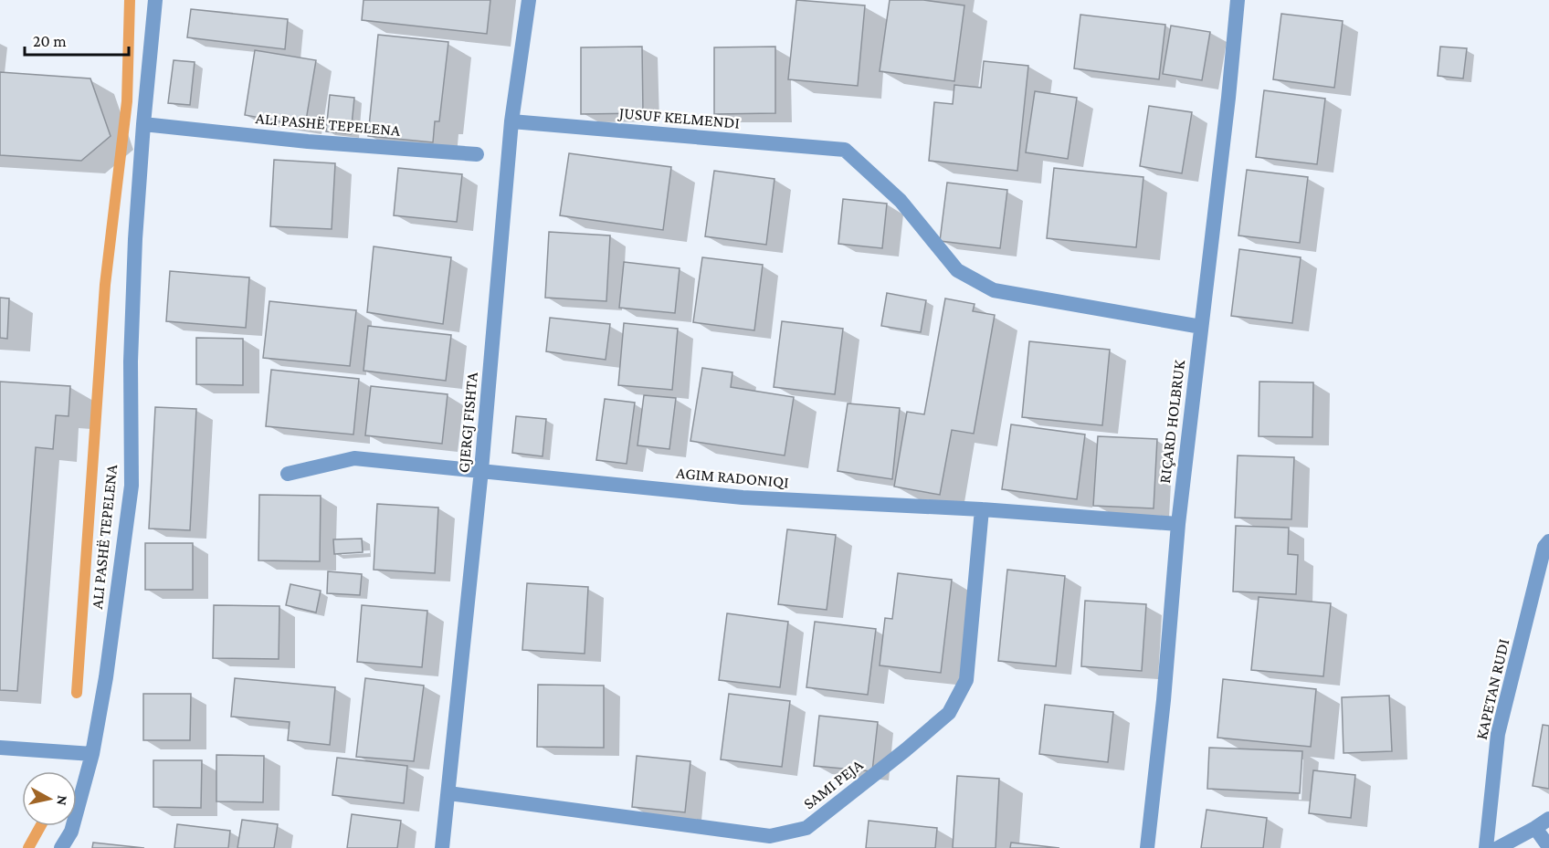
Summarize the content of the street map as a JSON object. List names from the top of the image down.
{
  "streets": {
    "street": [
      "JUSUF KELMENDI",
      "ALI PASHË TEPELENA",
      "RIÇARD HOLBRUK",
      "GJERGJ FISHTA",
      "AGIM RADONIQI",
      "KAPETAN RUDI",
      "SAMI PEJA"
    ]
  },
  "crossings": [
    ["JUSUF KELMENDI", "RIÇARD HOLBRUK"],
    ["JUSUF KELMENDI", "GJERGJ FISHTA"],
    ["RIÇARD HOLBRUK", "AGIM RADONIQI"],
    ["GJERGJ FISHTA", "AGIM RADONIQI"],
    ["GJERGJ FISHTA", "SAMI PEJA"],
    ["AGIM RADONIQI", "SAMI PEJA"]
  ],
  "scale_bar": "20 m",
  "north": "right"
}
